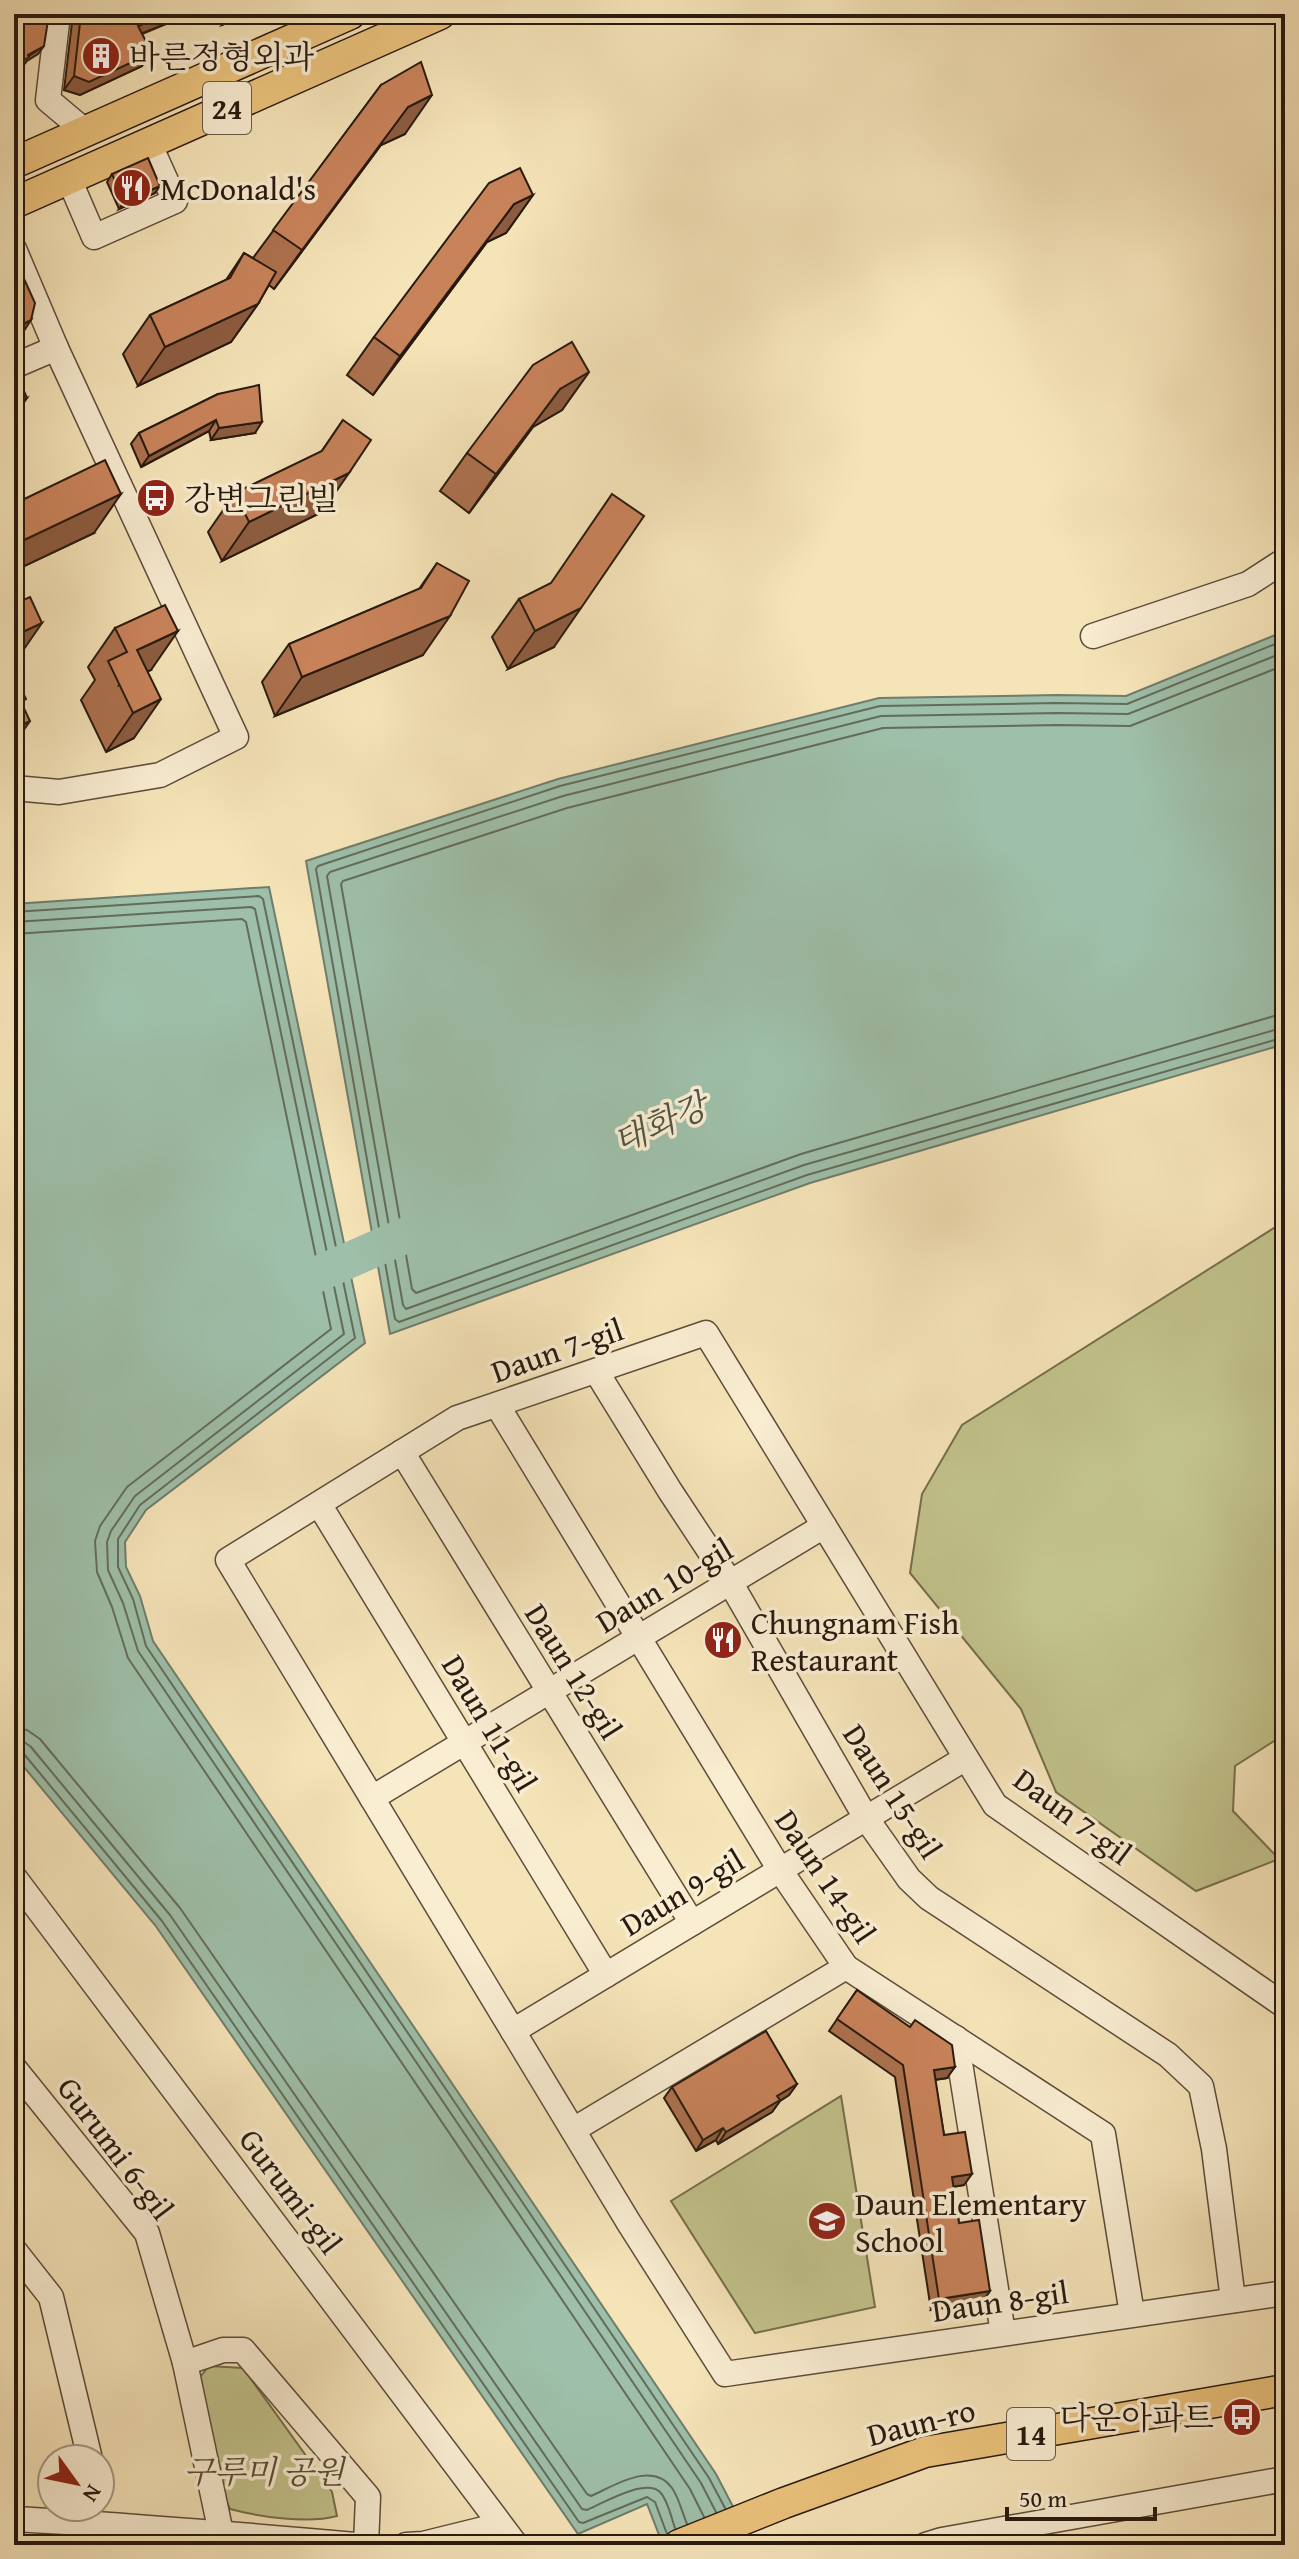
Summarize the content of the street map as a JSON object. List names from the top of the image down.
{
  "streets": {
    "main road": ["24", "Daun-ro", "14"],
    "street": [
      "Daun 7-gil",
      "Daun 10-gil",
      "Daun 12-gil",
      "Daun 11-gil",
      "Daun 15-gil",
      "Daun 14-gil",
      "Daun 9-gil",
      "Gurumi 6-gil",
      "Gurumi-gil",
      "Daun 8-gil"
    ]
  },
  "crossings": [
    ["Daun 7-gil", "Daun 10-gil"],
    ["Daun 7-gil", "Daun 12-gil"],
    ["Daun 7-gil", "Daun 11-gil"],
    ["Daun 7-gil", "Daun 15-gil"],
    ["Daun 7-gil", "Daun 14-gil"],
    ["Daun 7-gil", "Daun 9-gil"],
    ["Daun 7-gil", "Daun 8-gil"],
    ["Daun 10-gil", "Daun 12-gil"],
    ["Daun 10-gil", "Daun 11-gil"],
    ["Daun 10-gil", "Daun 15-gil"],
    ["Daun 10-gil", "Daun 14-gil"],
    ["Daun 12-gil", "Daun 9-gil"],
    ["Daun 11-gil", "Daun 9-gil"],
    ["Daun 15-gil", "Daun 9-gil"],
    ["Daun 15-gil", "Daun 8-gil"],
    ["Daun 14-gil", "Daun 9-gil"],
    ["Daun 14-gil", "Daun 8-gil"]
  ],
  "water": ["태화강"],
  "parks": ["구루미 공원"],
  "places": {
    "building": ["바른정형외과"],
    "restaurant": ["McDonald's", "Chungnam Fish Restaurant"],
    "bus stop": ["강변그린빌", "다운아파트"],
    "school or university": ["Daun Elementary School"]
  },
  "scale_bar": "50 m",
  "north": "bottom right"
}
